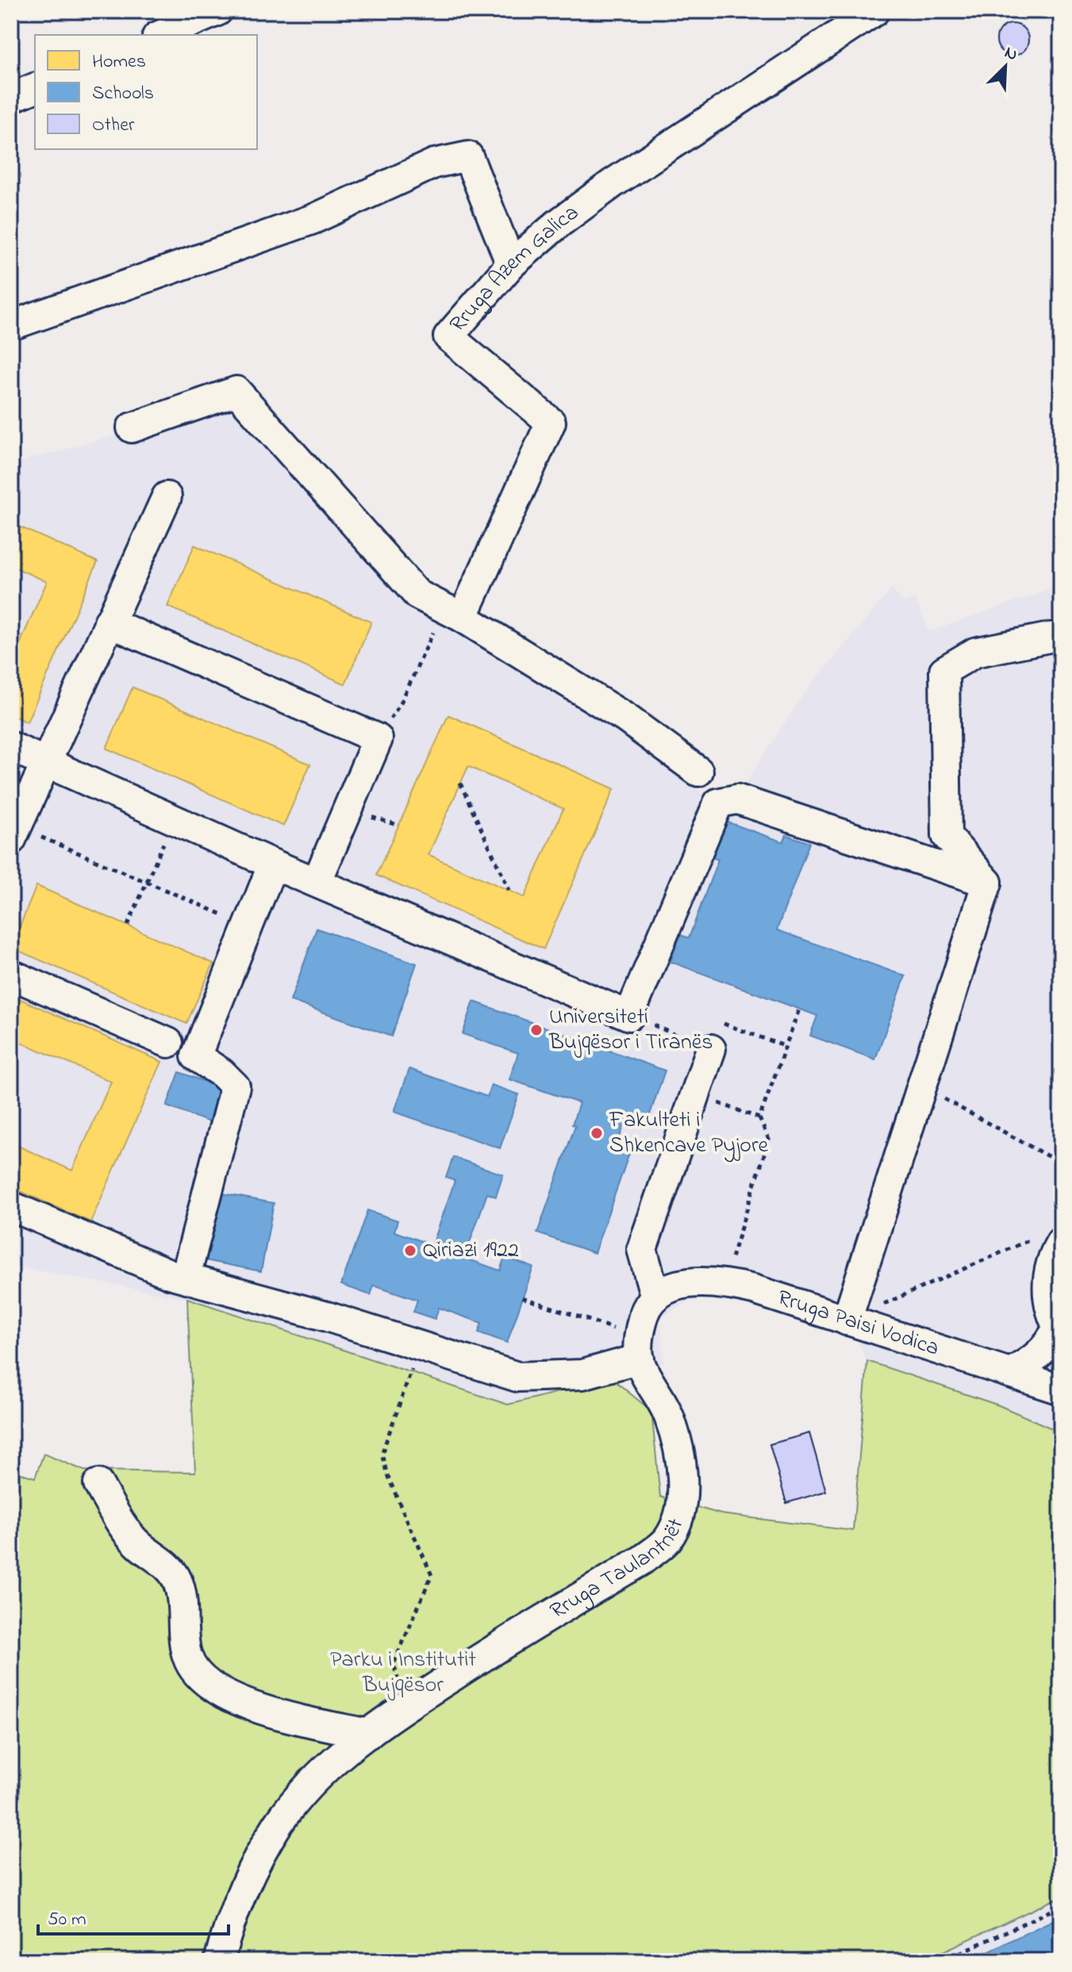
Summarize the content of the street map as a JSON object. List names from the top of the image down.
{
  "streets": {
    "street": ["Rruga Azem Galica", "Rruga Paisi Vodica", "Rruga Taulantnët"]
  },
  "parks": ["Parku i Institutit Bujqësor"],
  "places": ["Universiteti Bujqësor i Tiranës", "Fakulteti i Shkencave Pyjore", "Qiriazi 1922"],
  "legend": ["Homes", "Schools", "Other"],
  "scale_bar": "50 m",
  "north": "top right"
}
